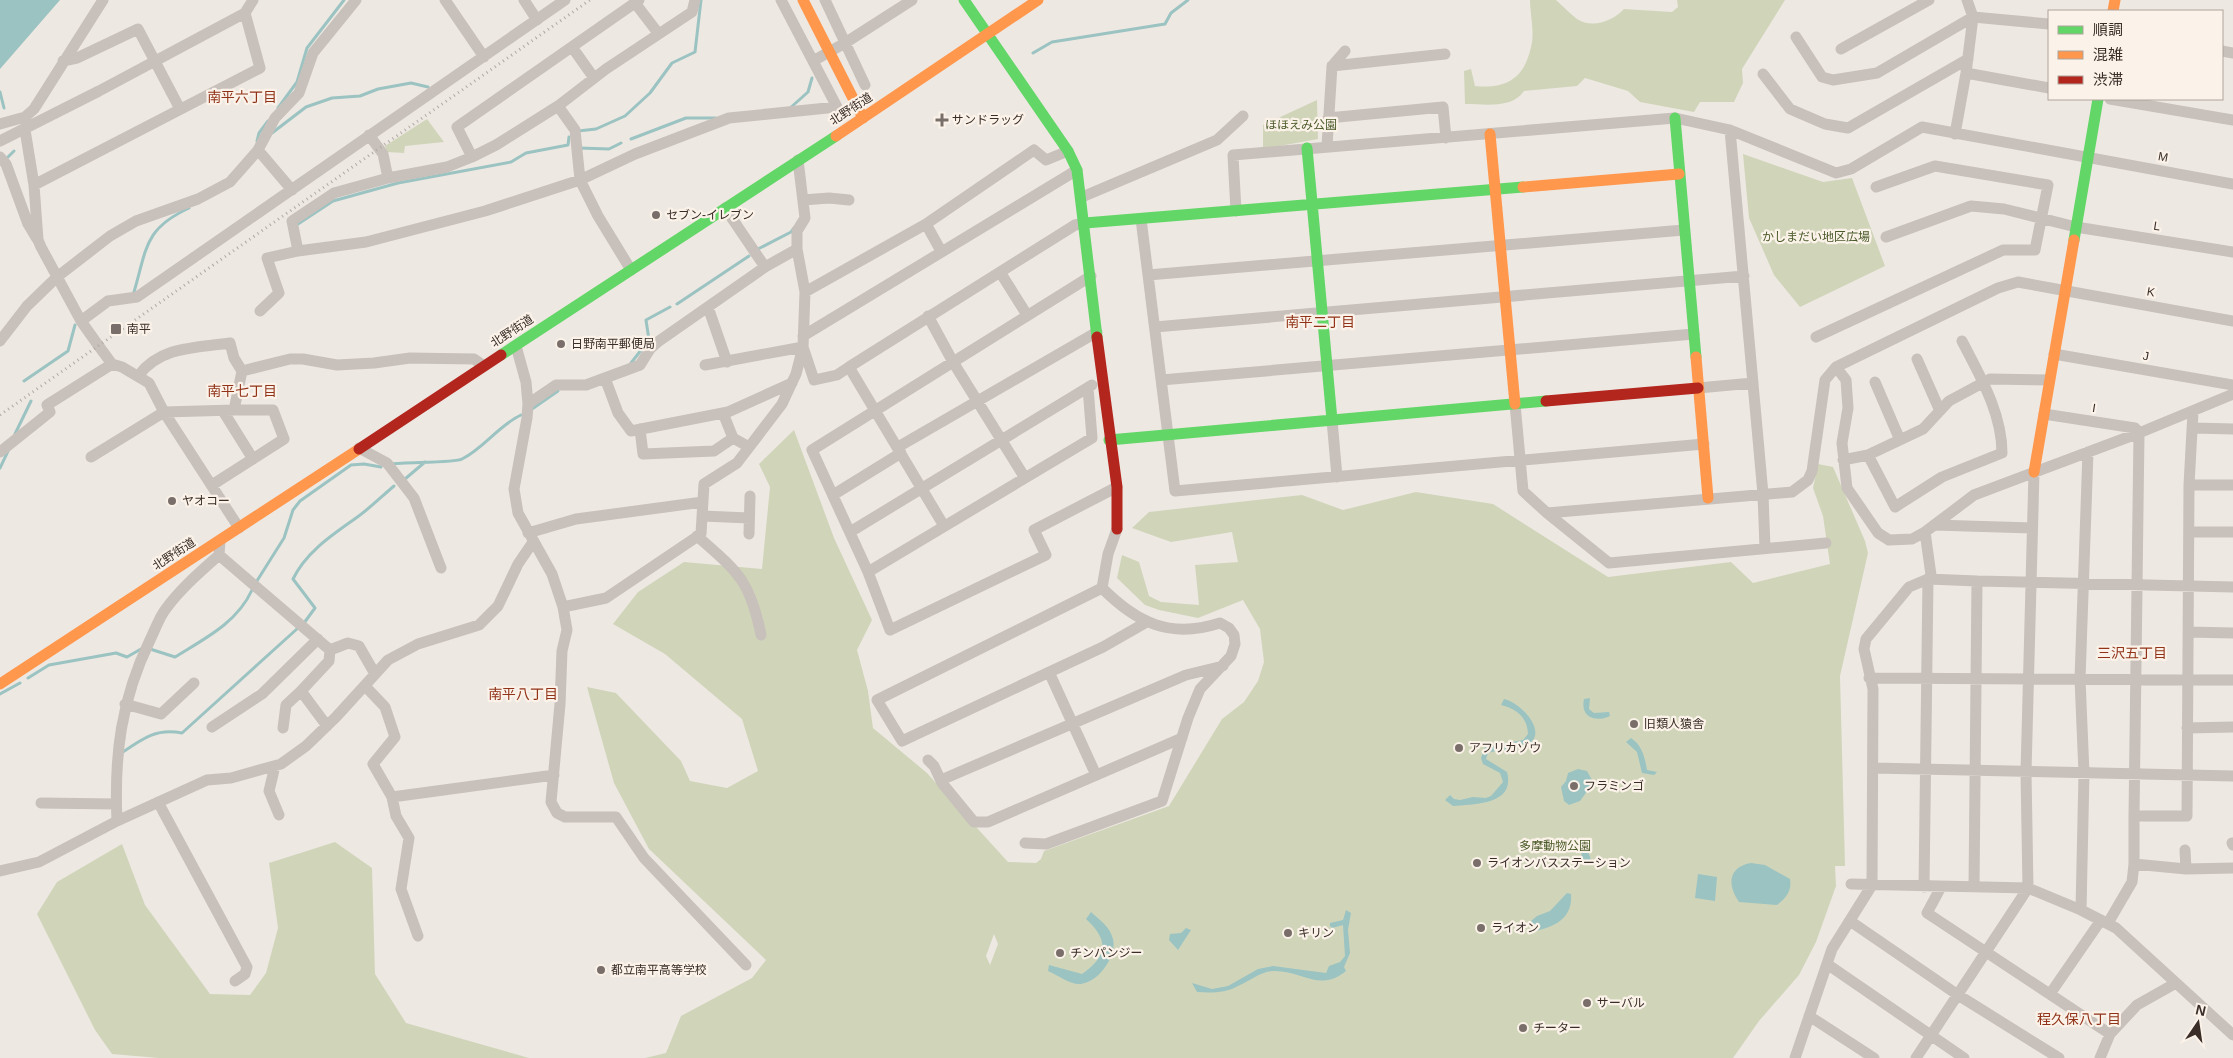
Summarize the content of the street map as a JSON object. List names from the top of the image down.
{
  "streets": {
    "street": [
      "北野街道",
      "M",
      "L",
      "K",
      "J",
      "I"
    ]
  },
  "districts": [
    "南平六丁目",
    "南平二丁目",
    "南平七丁目",
    "三沢五丁目",
    "南平八丁目",
    "程久保八丁目"
  ],
  "parks": ["ほほえみ公園", "かしまだい地区広場", "多摩動物公園"],
  "places": {
    "health": ["サンドラッグ"],
    "other": [
      "セブン-イレブン",
      "日野南平郵便局",
      "ヤオコー",
      "旧類人猿舎",
      "アフリカゾウ",
      "フラミンゴ",
      "ライオンバスステーション",
      "ライオン",
      "キリン",
      "チンパンジー",
      "都立南平高等学校",
      "サーバル",
      "チーター"
    ],
    "transit": ["南平"]
  },
  "legend": ["順調", "混雑", "渋滞"],
  "north": "top"
}
